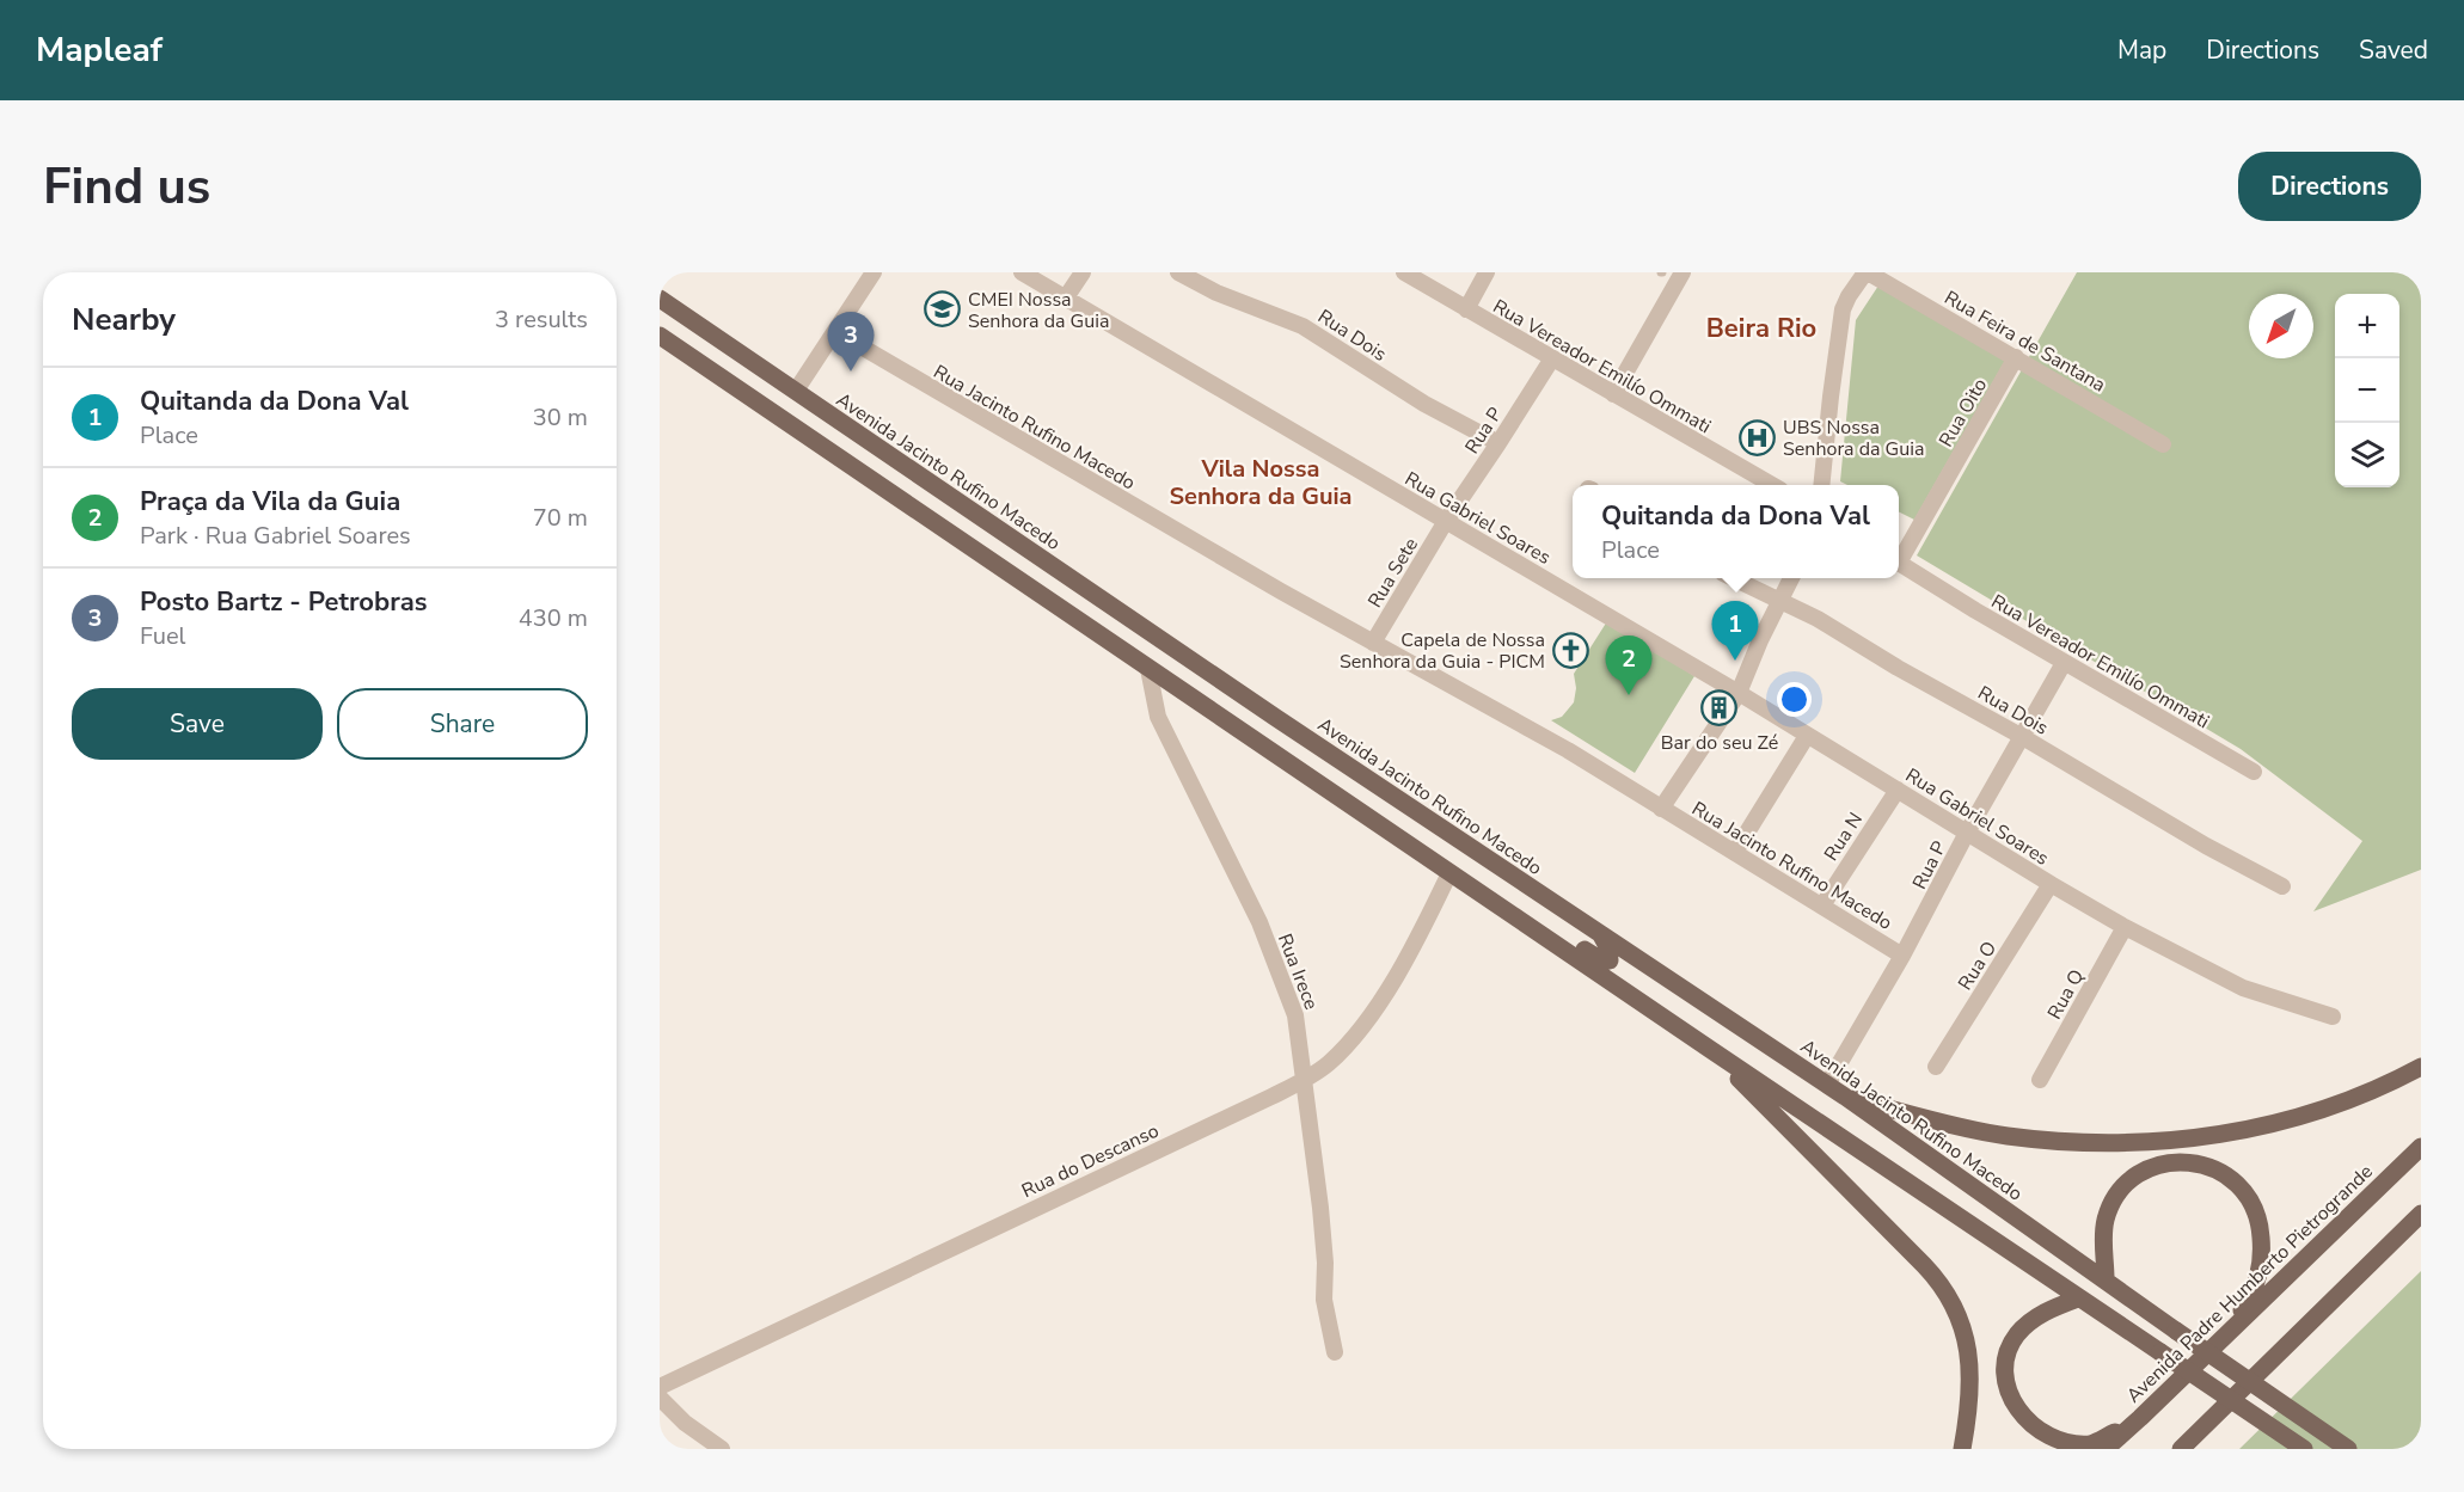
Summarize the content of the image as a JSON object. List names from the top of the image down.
{
  "streets": {
    "main road": ["Avenida Jacinto Rufino Macedo", "Avenida Padre Humberto Pietrogrande"],
    "street": [
      "Rua Dois",
      "Rua Feira de Santana",
      "Rua Vereador Emilío Ommati",
      "Rua Oito",
      "Rua Jacinto Rufino Macedo",
      "Rua P",
      "Rua Gabriel Soares",
      "Rua Sete",
      "Rua N",
      "Rua O",
      "Rua Irece",
      "Rua Q",
      "Rua do Descanso"
    ]
  },
  "crossings": [
    ["Rua Dois", "Rua Jacinto Rufino Macedo"],
    ["Rua Dois", "Rua P"],
    ["Rua Feira de Santana", "Rua Oito"],
    ["Rua Vereador Emilío Ommati", "Rua P"],
    ["Rua Jacinto Rufino Macedo", "Rua P"],
    ["Rua Jacinto Rufino Macedo", "Rua Gabriel Soares"],
    ["Rua Jacinto Rufino Macedo", "Rua Sete"],
    ["Rua Jacinto Rufino Macedo", "Rua N"],
    ["Rua P", "Avenida Jacinto Rufino Macedo"],
    ["Rua P", "Rua Gabriel Soares"],
    ["Rua P", "Rua Sete"],
    ["Rua Gabriel Soares", "Rua Sete"],
    ["Rua Gabriel Soares", "Rua N"],
    ["Rua Gabriel Soares", "Rua O"],
    ["Rua Gabriel Soares", "Rua Q"],
    ["Rua Irece", "Rua do Descanso"]
  ],
  "districts": ["Beira Rio", "Vila Nossa Senhora da Guia"],
  "places": {
    "school or university": ["CMEI Nossa Senhora da Guia"],
    "hospital": ["UBS Nossa Senhora da Guia"],
    "church": ["Capela de Nossa Senhora da Guia - PICM"],
    "building": ["Bar do seu Zé"]
  },
  "north": "bottom left",
  "page": {
    "header": "Mapleaf",
    "nav": ["Map", "Directions", "Saved"],
    "buttons": [
      "Directions",
      ["Save", "Share"]
    ],
    "title": "Find us",
    "heading": ["Nearby", "3 results"],
    "map_buttons": ["+", "−"],
    "pins": ["3", "1", "2"],
    "list": [
      {
        "mark": "1",
        "name": "Quitanda da Dona Val",
        "note": "Place",
        "value": "30 m"
      },
      {
        "mark": "2",
        "name": "Praça da Vila da Guia",
        "note": "Park · Rua Gabriel Soares",
        "value": "70 m"
      },
      {
        "mark": "3",
        "name": "Posto Bartz - Petrobras",
        "note": "Fuel",
        "value": "430 m"
      }
    ],
    "popup": ["Quitanda da Dona Val", "Place"]
  }
}
